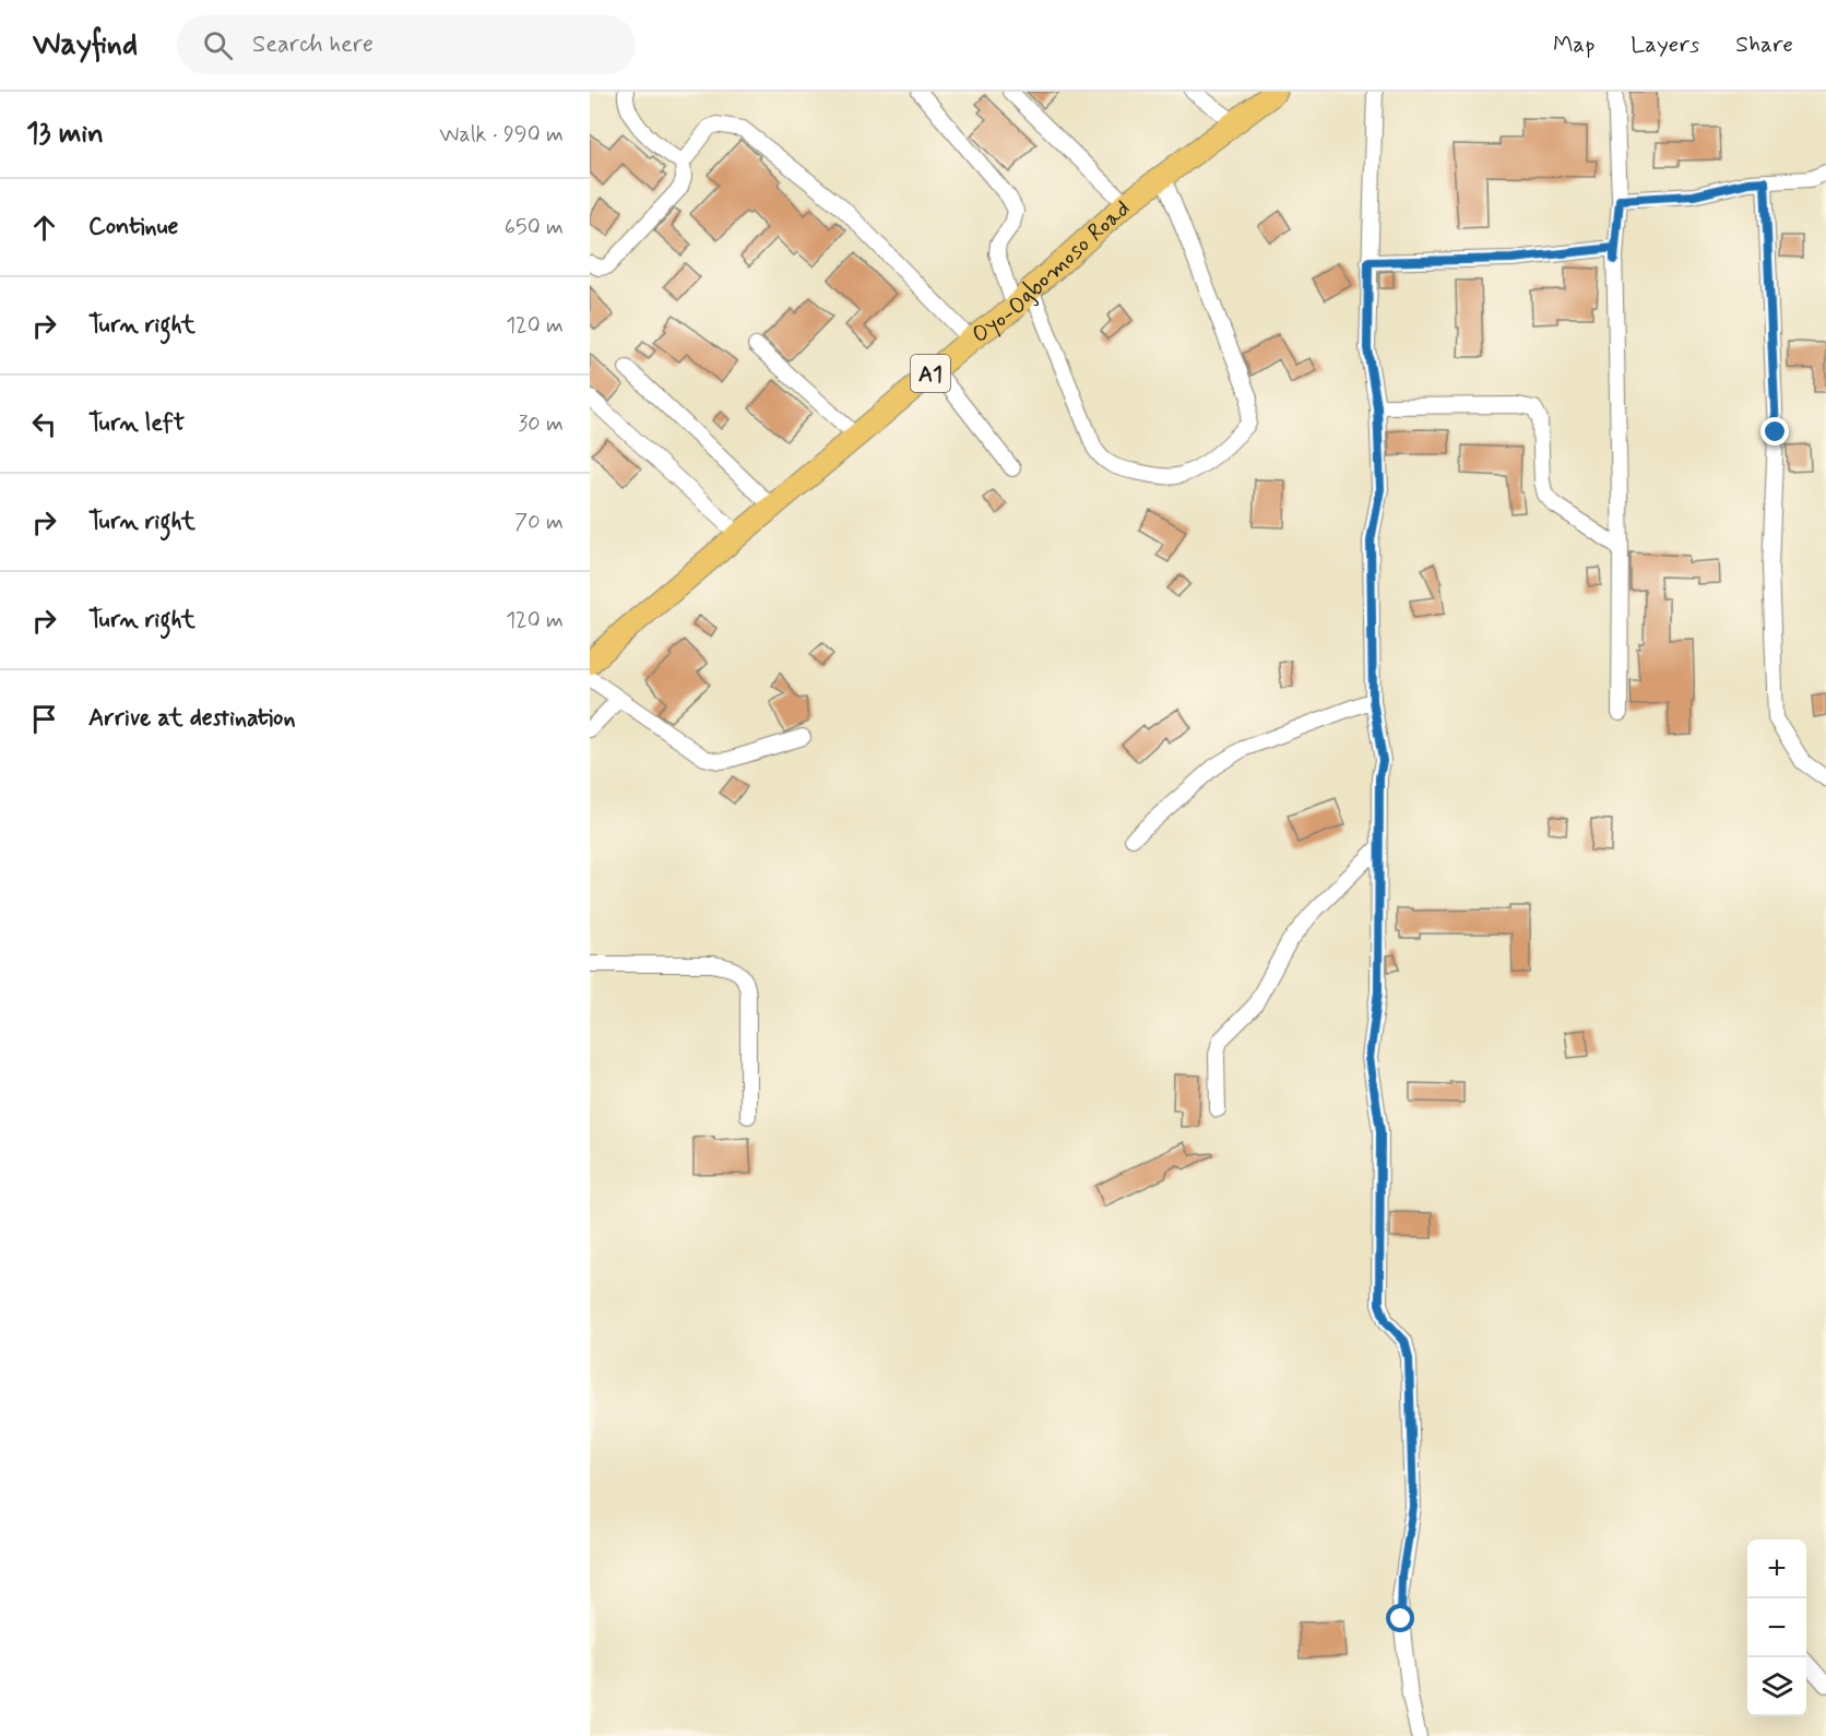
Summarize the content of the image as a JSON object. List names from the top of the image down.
{
  "streets": {
    "highway": ["Oyo-Ogbomoso Road", "A1"]
  },
  "page": {
    "header": "Wayfind",
    "search": "Search here",
    "nav": ["Map", "Layers", "Share"],
    "heading": ["13 min", "Walk · 990 m"],
    "list": [
      ["Continue", "650 m"],
      ["Turn right", "120 m"],
      ["Turn left", "30 m"],
      ["Turn right", "70 m"],
      ["Turn right", "120 m"],
      "Arrive at destination"
    ],
    "map_buttons": ["+", "−"]
  }
}
